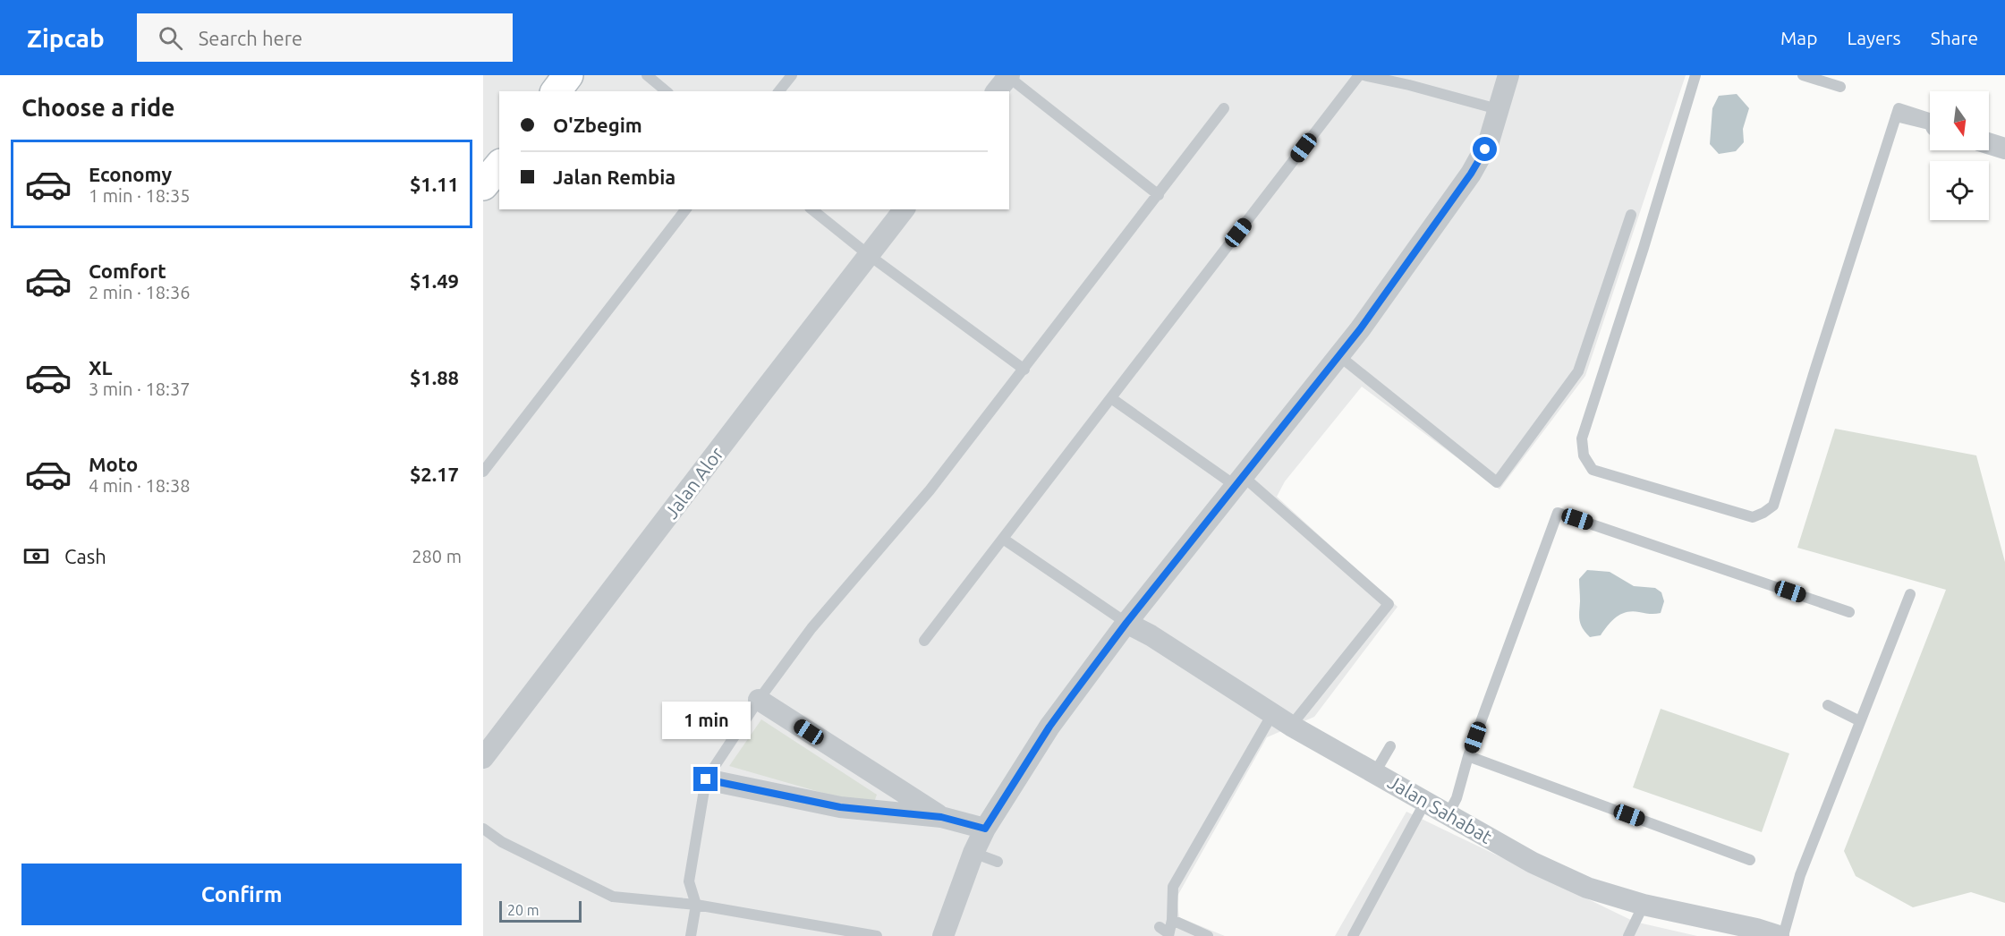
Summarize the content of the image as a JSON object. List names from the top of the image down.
{
  "streets": {
    "street": ["Jalan Alor", "Jalan Sahabat"]
  },
  "scale_bar": "20 m",
  "north": "bottom",
  "page": {
    "header": "Zipcab",
    "search": "Search here",
    "nav": ["Map", "Layers", "Share"],
    "heading": "Choose a ride",
    "banner": ["O'Zbegim", "Jalan Rembia"],
    "list": [
      {
        "name": "Economy",
        "note": "1 min · 18:35",
        "value": "$1.11"
      },
      {
        "name": "Comfort",
        "note": "2 min · 18:36",
        "value": "$1.49"
      },
      {
        "name": "XL",
        "note": "3 min · 18:37",
        "value": "$1.88"
      },
      {
        "name": "Moto",
        "note": "4 min · 18:38",
        "value": "$2.17"
      }
    ],
    "pay": ["Cash", "280 m"],
    "bubble": "1 min",
    "buttons": "Confirm",
    "scale": "20 m"
  }
}
